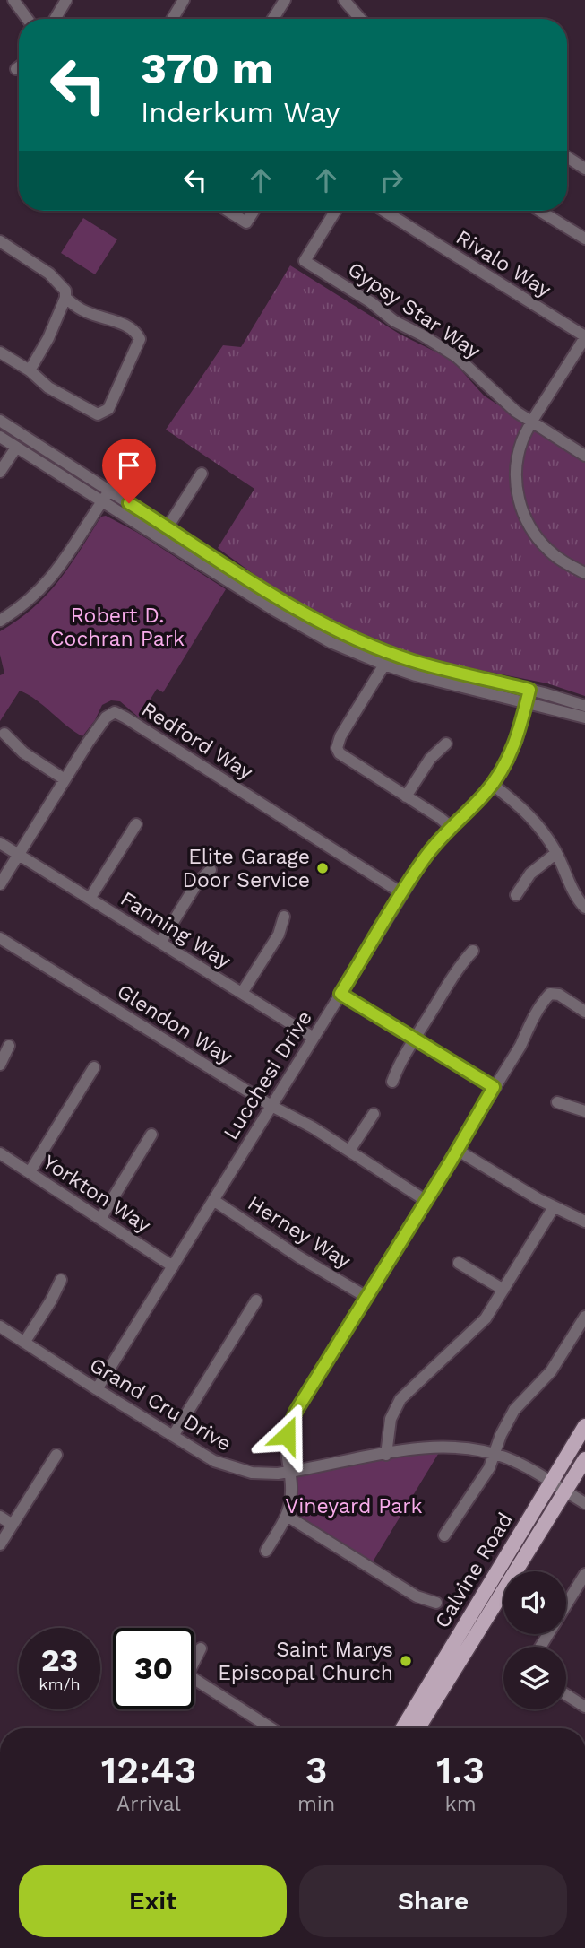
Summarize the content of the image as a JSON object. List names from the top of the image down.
{
  "streets": {
    "main road": ["Calvine Road"],
    "street": [
      "Rivalo Way",
      "Gypsy Star Way",
      "Redford Way",
      "Fanning Way",
      "Glendon Way",
      "Lucchesi Drive",
      "Yorkton Way",
      "Herney Way",
      "Grand Cru Drive"
    ]
  },
  "crossings": [
    ["Redford Way", "Fanning Way"],
    ["Redford Way", "Lucchesi Drive"],
    ["Fanning Way", "Lucchesi Drive"],
    ["Glendon Way", "Lucchesi Drive"],
    ["Lucchesi Drive", "Yorkton Way"],
    ["Lucchesi Drive", "Herney Way"],
    ["Lucchesi Drive", "Grand Cru Drive"],
    ["Grand Cru Drive", "Calvine Road"]
  ],
  "parks": ["Robert D. Cochran Park", "Vineyard Park"],
  "places": ["Elite Garage Door Service", "Saint Marys Episcopal Church"],
  "page": {
    "turn": ["370 m", "Inderkum Way"],
    "speed": "23 km/h",
    "limit": "30",
    "eta": [
      "12:43",
      "Arrival",
      "3",
      "min",
      "1.3",
      "km"
    ],
    "buttons": ["Exit", "Share"]
  }
}
